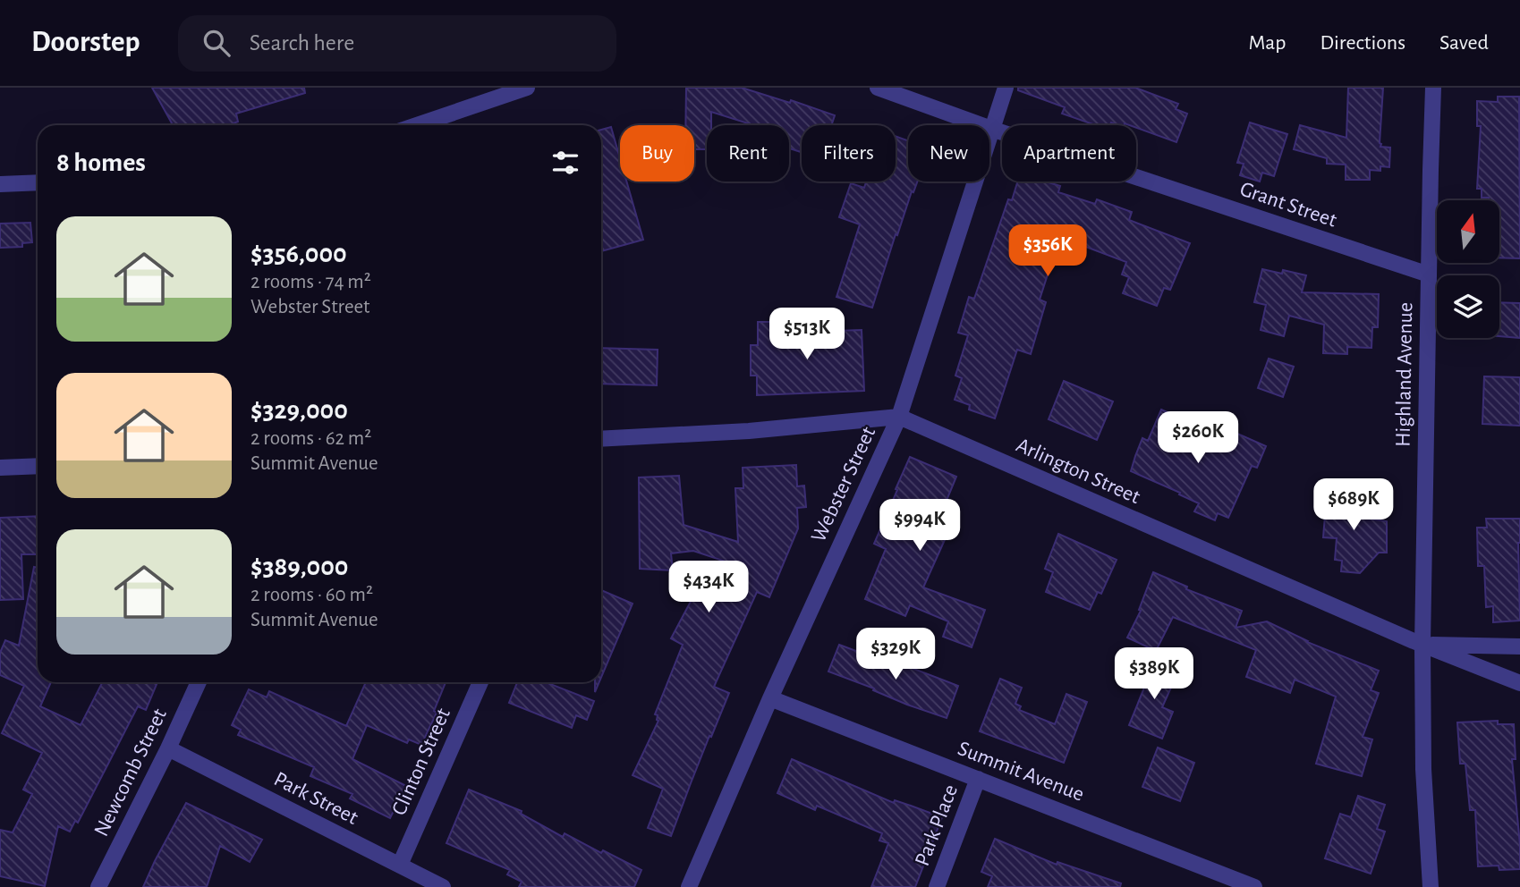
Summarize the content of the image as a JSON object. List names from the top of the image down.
{
  "streets": {
    "street": [
      "Grant Street",
      "Highland Avenue",
      "Arlington Street",
      "Webster Street",
      "Clinton Street",
      "Summit Avenue",
      "Newcomb Street",
      "Park Street",
      "Park Place"
    ]
  },
  "crossings": [
    ["Grant Street", "Highland Avenue"],
    ["Grant Street", "Webster Street"],
    ["Highland Avenue", "Arlington Street"],
    ["Arlington Street", "Webster Street"],
    ["Webster Street", "Summit Avenue"],
    ["Clinton Street", "Park Street"],
    ["Summit Avenue", "Park Place"],
    ["Newcomb Street", "Park Street"]
  ],
  "north": "top",
  "page": {
    "header": "Doorstep",
    "search": "Search here",
    "nav": ["Map", "Directions", "Saved"],
    "chip": [
      "Buy",
      "Rent",
      "Filters",
      "New",
      "Apartment"
    ],
    "heading": "8 homes",
    "list": [
      {
        "name": "$356,000",
        "note": "2 rooms · 74 m² · Webster Street"
      },
      {
        "name": "$329,000",
        "note": "2 rooms · 62 m² · Summit Avenue"
      },
      {
        "name": "$389,000",
        "note": "2 rooms · 60 m² · Summit Avenue"
      }
    ],
    "price": [
      "$356K",
      "$513K",
      "$260K",
      "$689K",
      "$994K",
      "$434K",
      "$329K",
      "$389K"
    ]
  }
}
